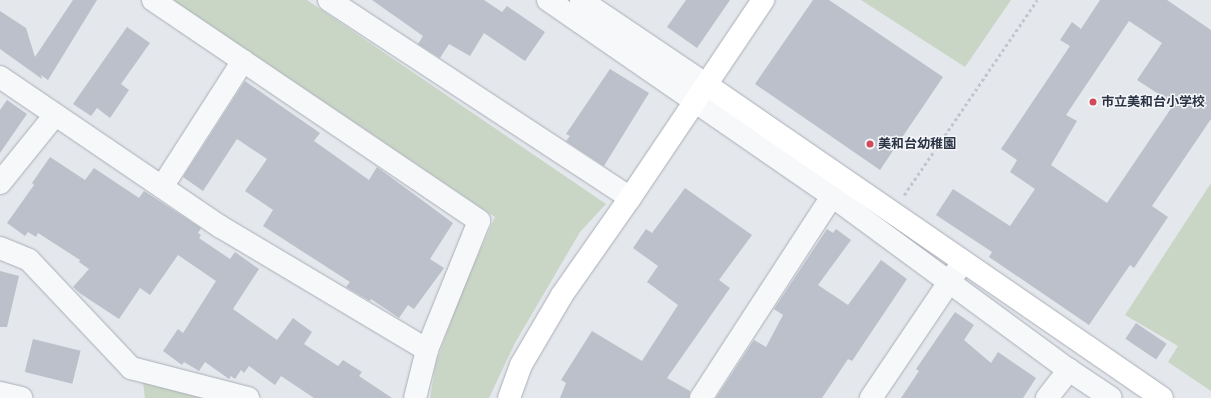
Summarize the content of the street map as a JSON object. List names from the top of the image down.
{
  "places": ["市立美和台小学校", "美和台幼稚園"]
}
